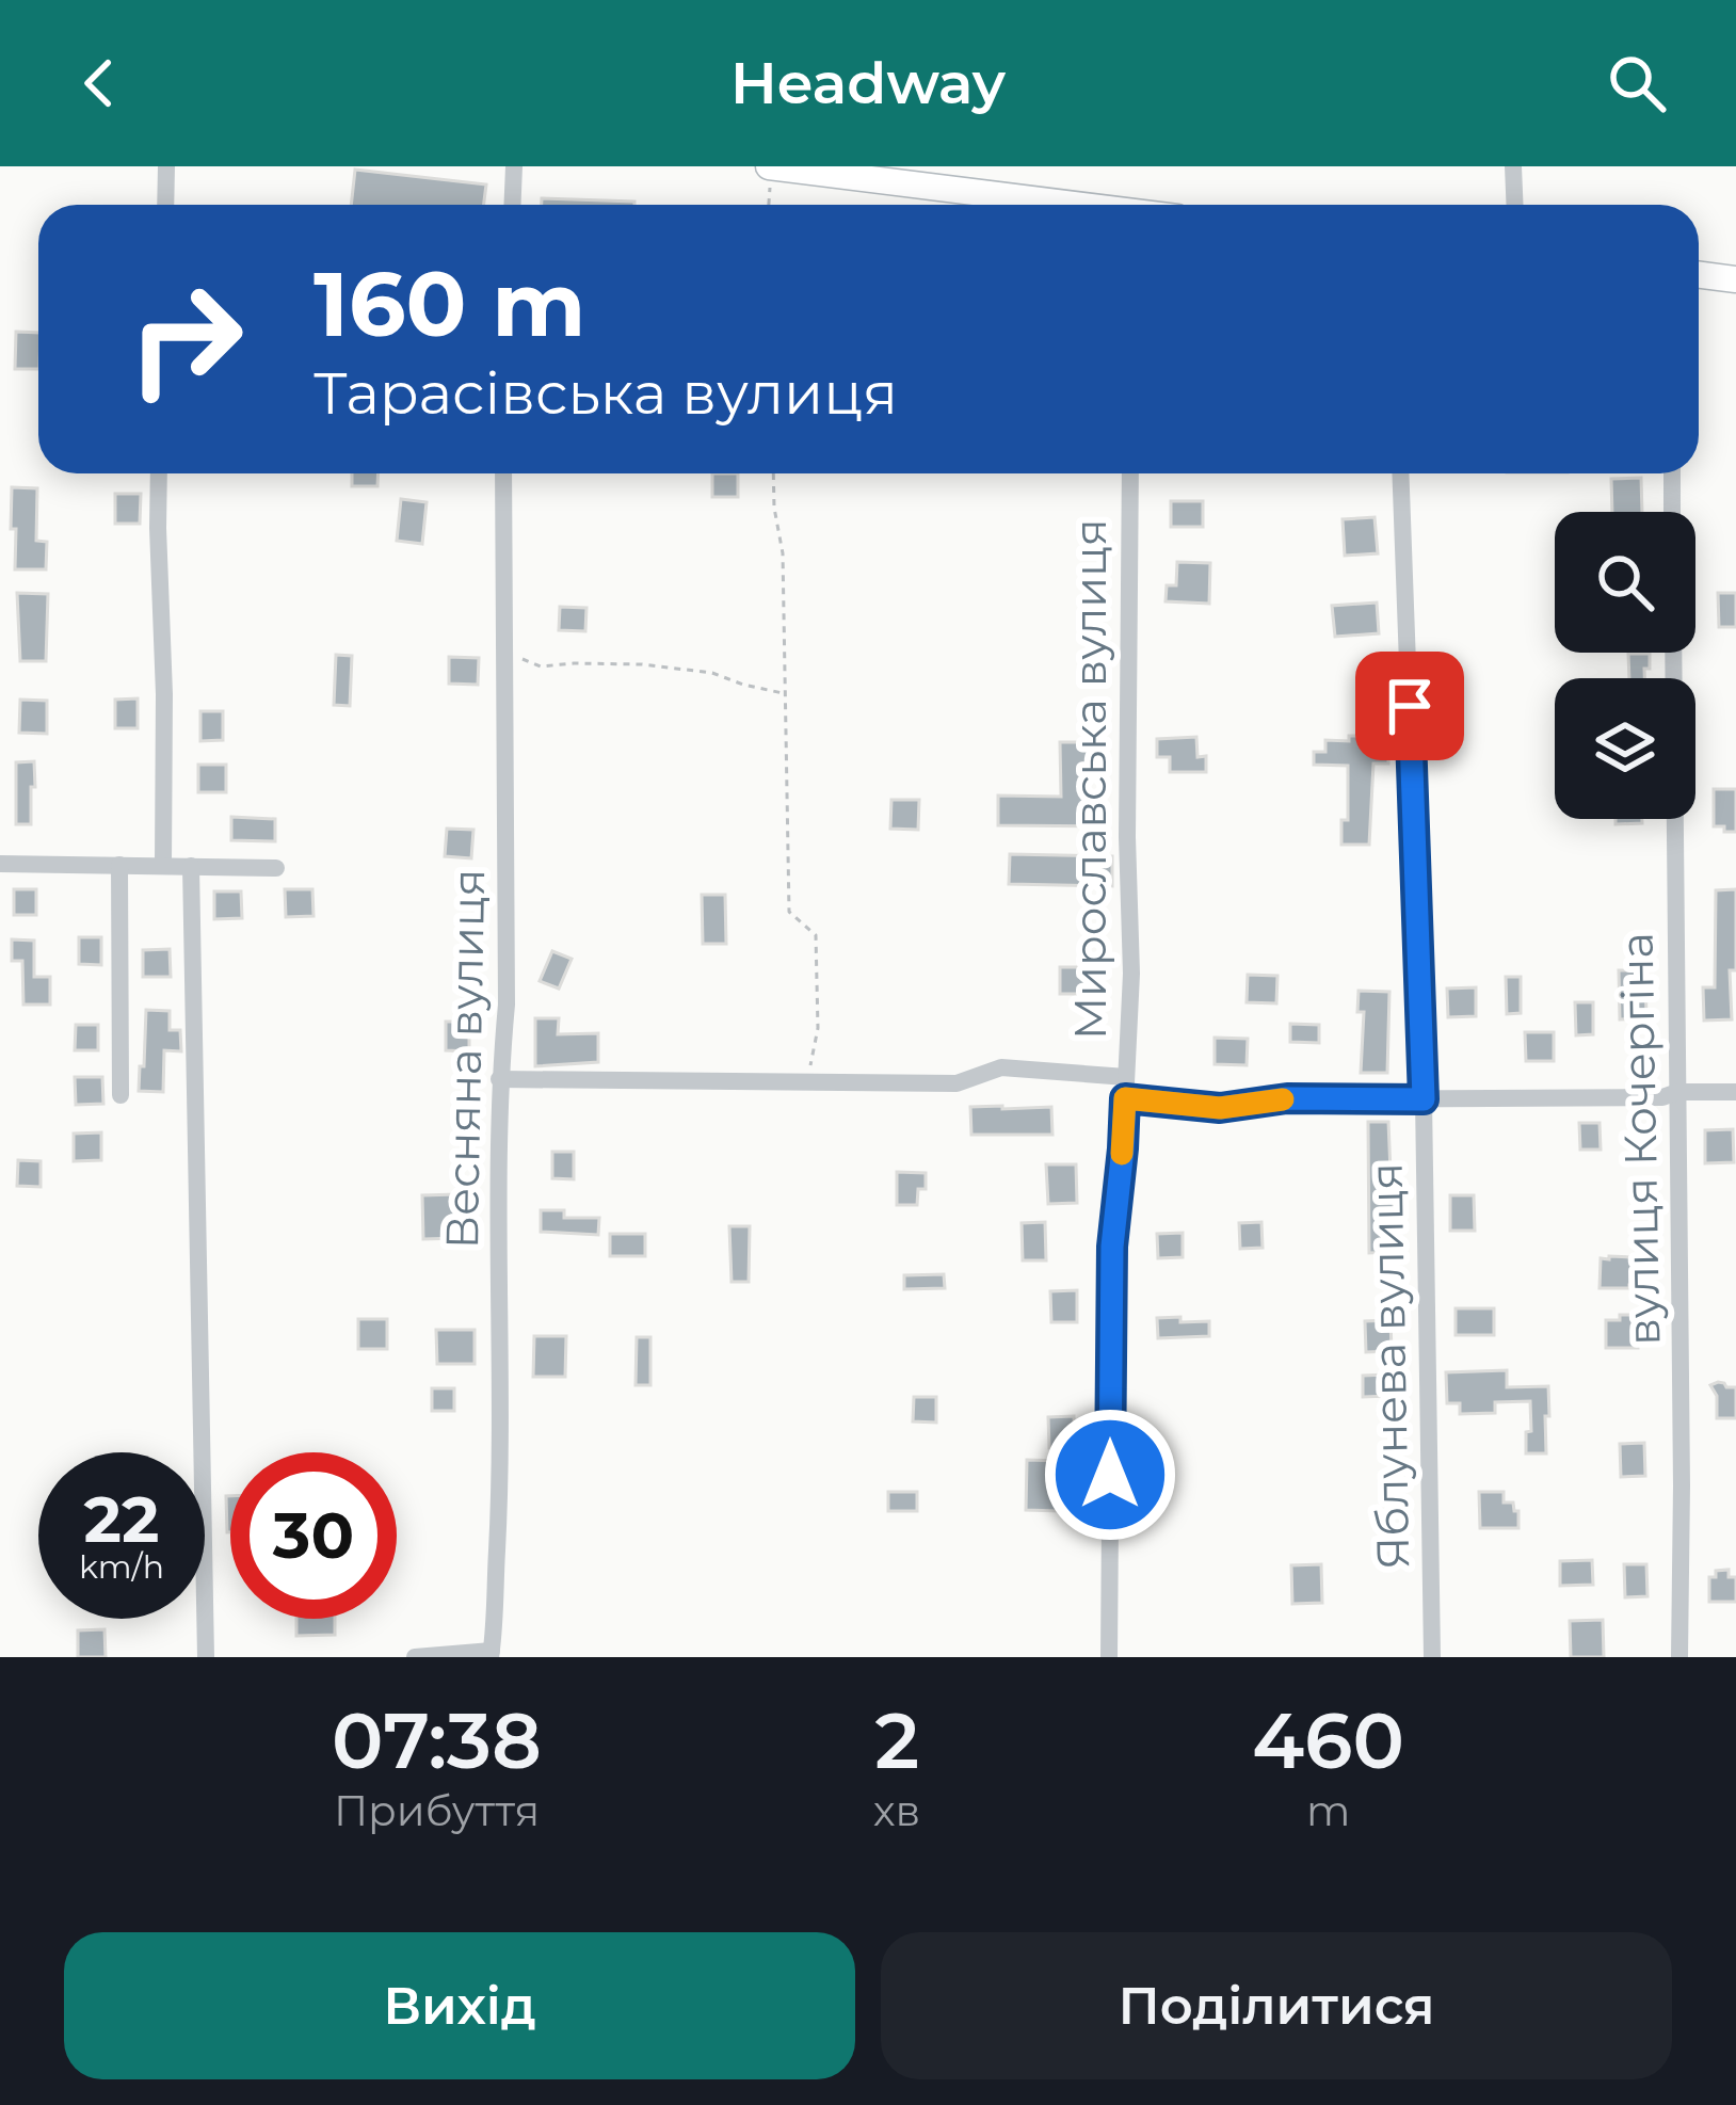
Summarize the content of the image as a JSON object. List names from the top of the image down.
{
  "streets": {
    "street": [
      "Мирославська вулиця",
      "Весняна вулиця",
      "вулиця Кочергіна",
      "Яблунева вулиця"
    ]
  },
  "page": {
    "header": "Headway",
    "turn": ["160 m", "Тарасівська вулиця"],
    "speed": "22 km/h",
    "limit": "30",
    "eta": [
      "07:38",
      "Прибуття",
      "2",
      "хв",
      "460",
      "m"
    ],
    "buttons": ["Вихід", "Поділитися"]
  }
}
